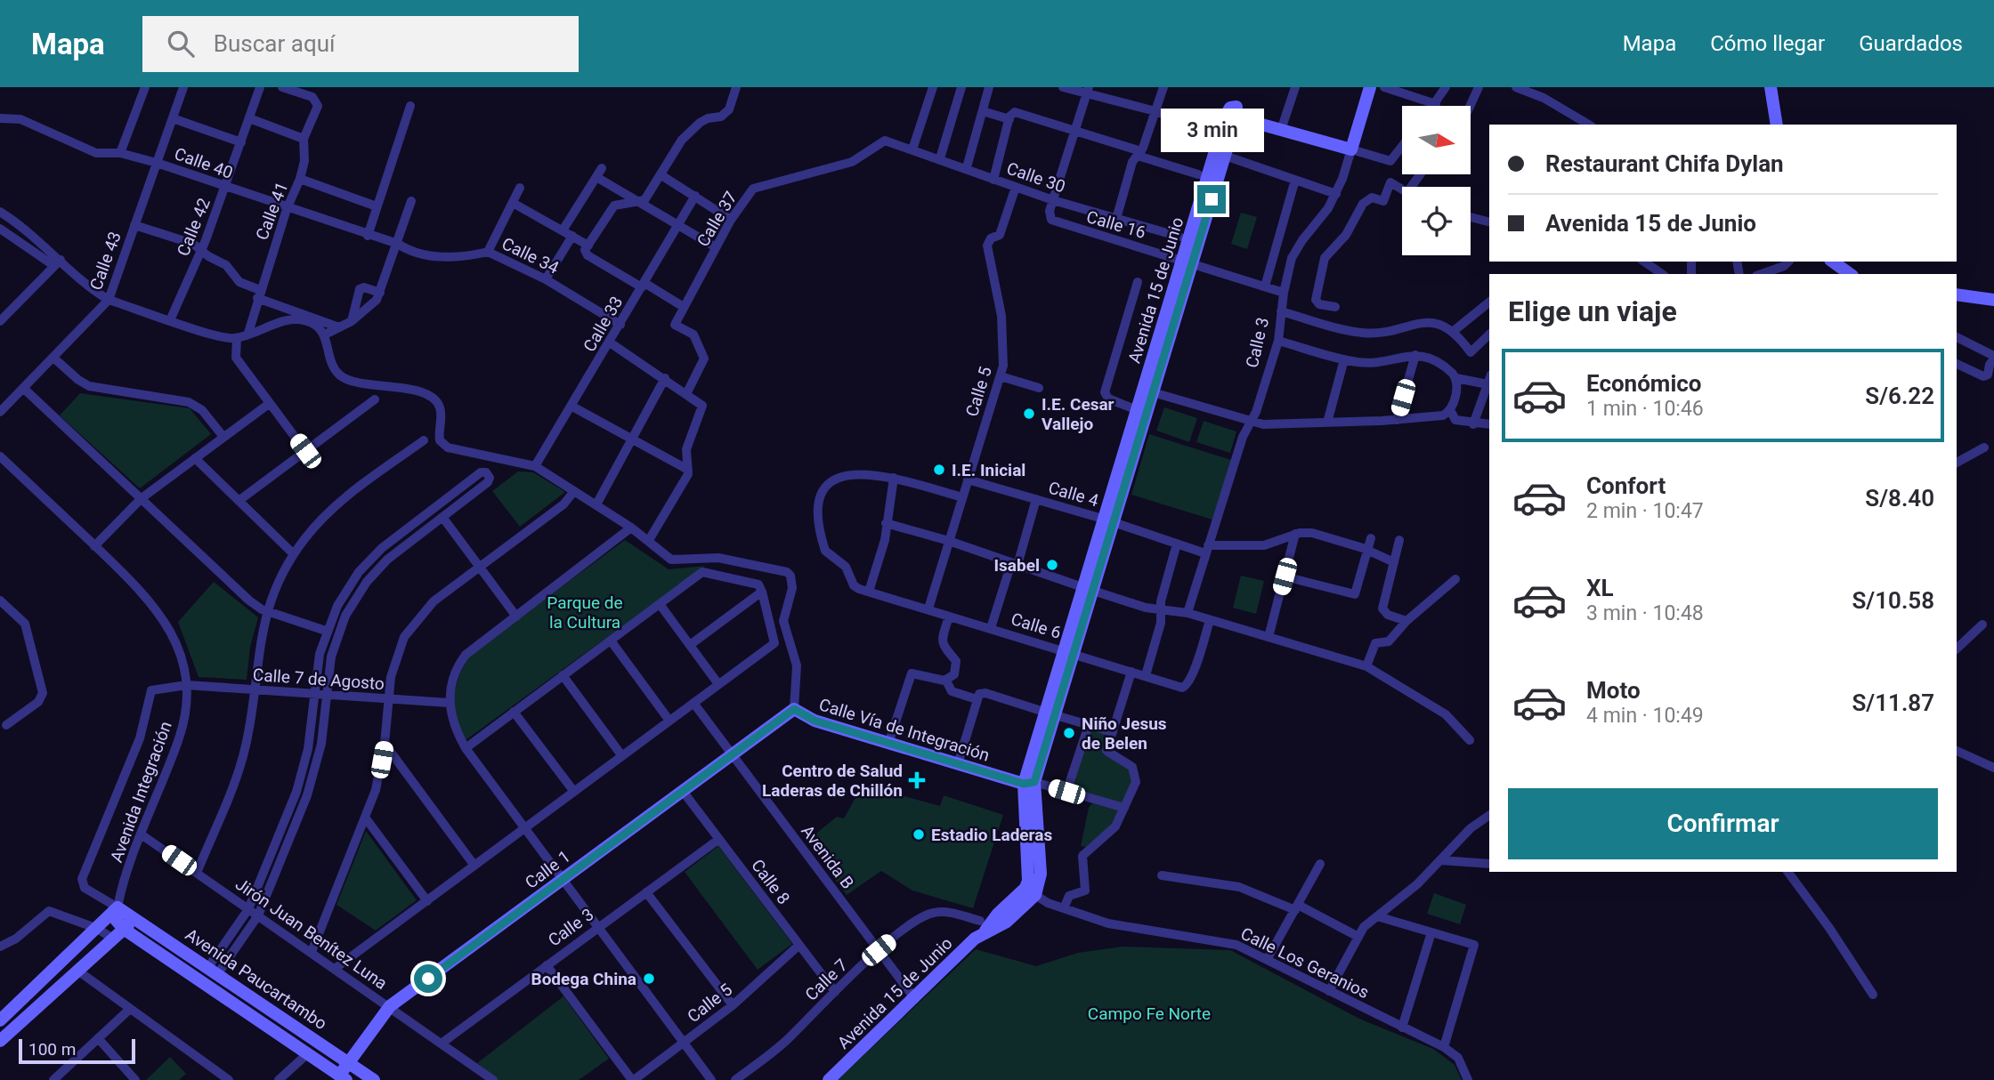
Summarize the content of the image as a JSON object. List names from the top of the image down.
{
  "streets": {
    "street": [
      "Calle 40",
      "Calle 30",
      "Calle 41",
      "Calle 37",
      "Calle 16",
      "Calle 42",
      "Calle 34",
      "Calle 43",
      "Avenida 15 de Junio",
      "Calle 33",
      "Calle 3",
      "Calle 5",
      "Calle 4",
      "Calle 6",
      "Calle 7 de Agosto",
      "Calle Vía de Integración",
      "Avenida Integración",
      "Avenida B",
      "Calle 1",
      "Calle 8",
      "Jirón Juan Benítez Luna",
      "Calle Los Geranios",
      "Avenida Paucartambo",
      "Calle 7"
    ]
  },
  "crossings": [
    ["Calle 40", "Calle 41"],
    ["Calle 40", "Calle 42"],
    ["Calle 40", "Calle 34"],
    ["Calle 40", "Calle 43"],
    ["Calle 30", "Calle 37"],
    ["Calle 30", "Calle 16"],
    ["Calle 30", "Calle 5"],
    ["Calle 16", "Avenida 15 de Junio"],
    ["Calle 16", "Calle 3"],
    ["Calle 34", "Calle 33"],
    ["Avenida 15 de Junio", "Calle 4"],
    ["Avenida 15 de Junio", "Calle 6"],
    ["Avenida 15 de Junio", "Calle Vía de Integración"],
    ["Avenida 15 de Junio", "Avenida B"],
    ["Avenida 15 de Junio", "Calle Los Geranios"],
    ["Avenida 15 de Junio", "Calle 7"],
    ["Calle 33", "Calle Vía de Integración"],
    ["Calle 3", "Calle 4"],
    ["Calle 3", "Calle 8"],
    ["Calle 3", "Jirón Juan Benítez Luna"],
    ["Calle 5", "Calle 4"],
    ["Calle 5", "Calle 6"],
    ["Calle 5", "Calle 8"],
    ["Calle 7 de Agosto", "Avenida Integración"],
    ["Calle 7 de Agosto", "Avenida Paucartambo"],
    ["Calle Vía de Integración", "Calle 1"],
    ["Avenida Integración", "Jirón Juan Benítez Luna"],
    ["Avenida Integración", "Avenida Paucartambo"],
    ["Avenida B", "Calle 1"],
    ["Avenida B", "Calle 7"],
    ["Calle 1", "Calle 8"],
    ["Calle 1", "Jirón Juan Benítez Luna"],
    ["Calle 1", "Avenida Paucartambo"],
    ["Calle 8", "Calle 7"]
  ],
  "parks": ["Parque de la Cultura", "Campo Fe Norte"],
  "places": {
    "other": [
      "I.E. Cesar Vallejo",
      "I.E. Inicial",
      "Isabel",
      "Niño Jesus de Belen",
      "Estadio Laderas",
      "Bodega China"
    ],
    "health": ["Centro de Salud Laderas de Chillón"]
  },
  "scale_bar": "100 m",
  "north": "right",
  "page": {
    "header": "Mapa",
    "search": "Buscar aquí",
    "nav": ["Mapa", "Cómo llegar", "Guardados"],
    "bubble": "3 min",
    "banner": ["Restaurant Chifa Dylan", "Avenida 15 de Junio"],
    "heading": "Elige un viaje",
    "list": [
      {
        "name": "Económico",
        "note": "1 min · 10:46",
        "value": "S/6.22"
      },
      {
        "name": "Confort",
        "note": "2 min · 10:47",
        "value": "S/8.40"
      },
      {
        "name": "XL",
        "note": "3 min · 10:48",
        "value": "S/10.58"
      },
      {
        "name": "Moto",
        "note": "4 min · 10:49",
        "value": "S/11.87"
      }
    ],
    "buttons": "Confirmar",
    "scale": "100 m"
  }
}
